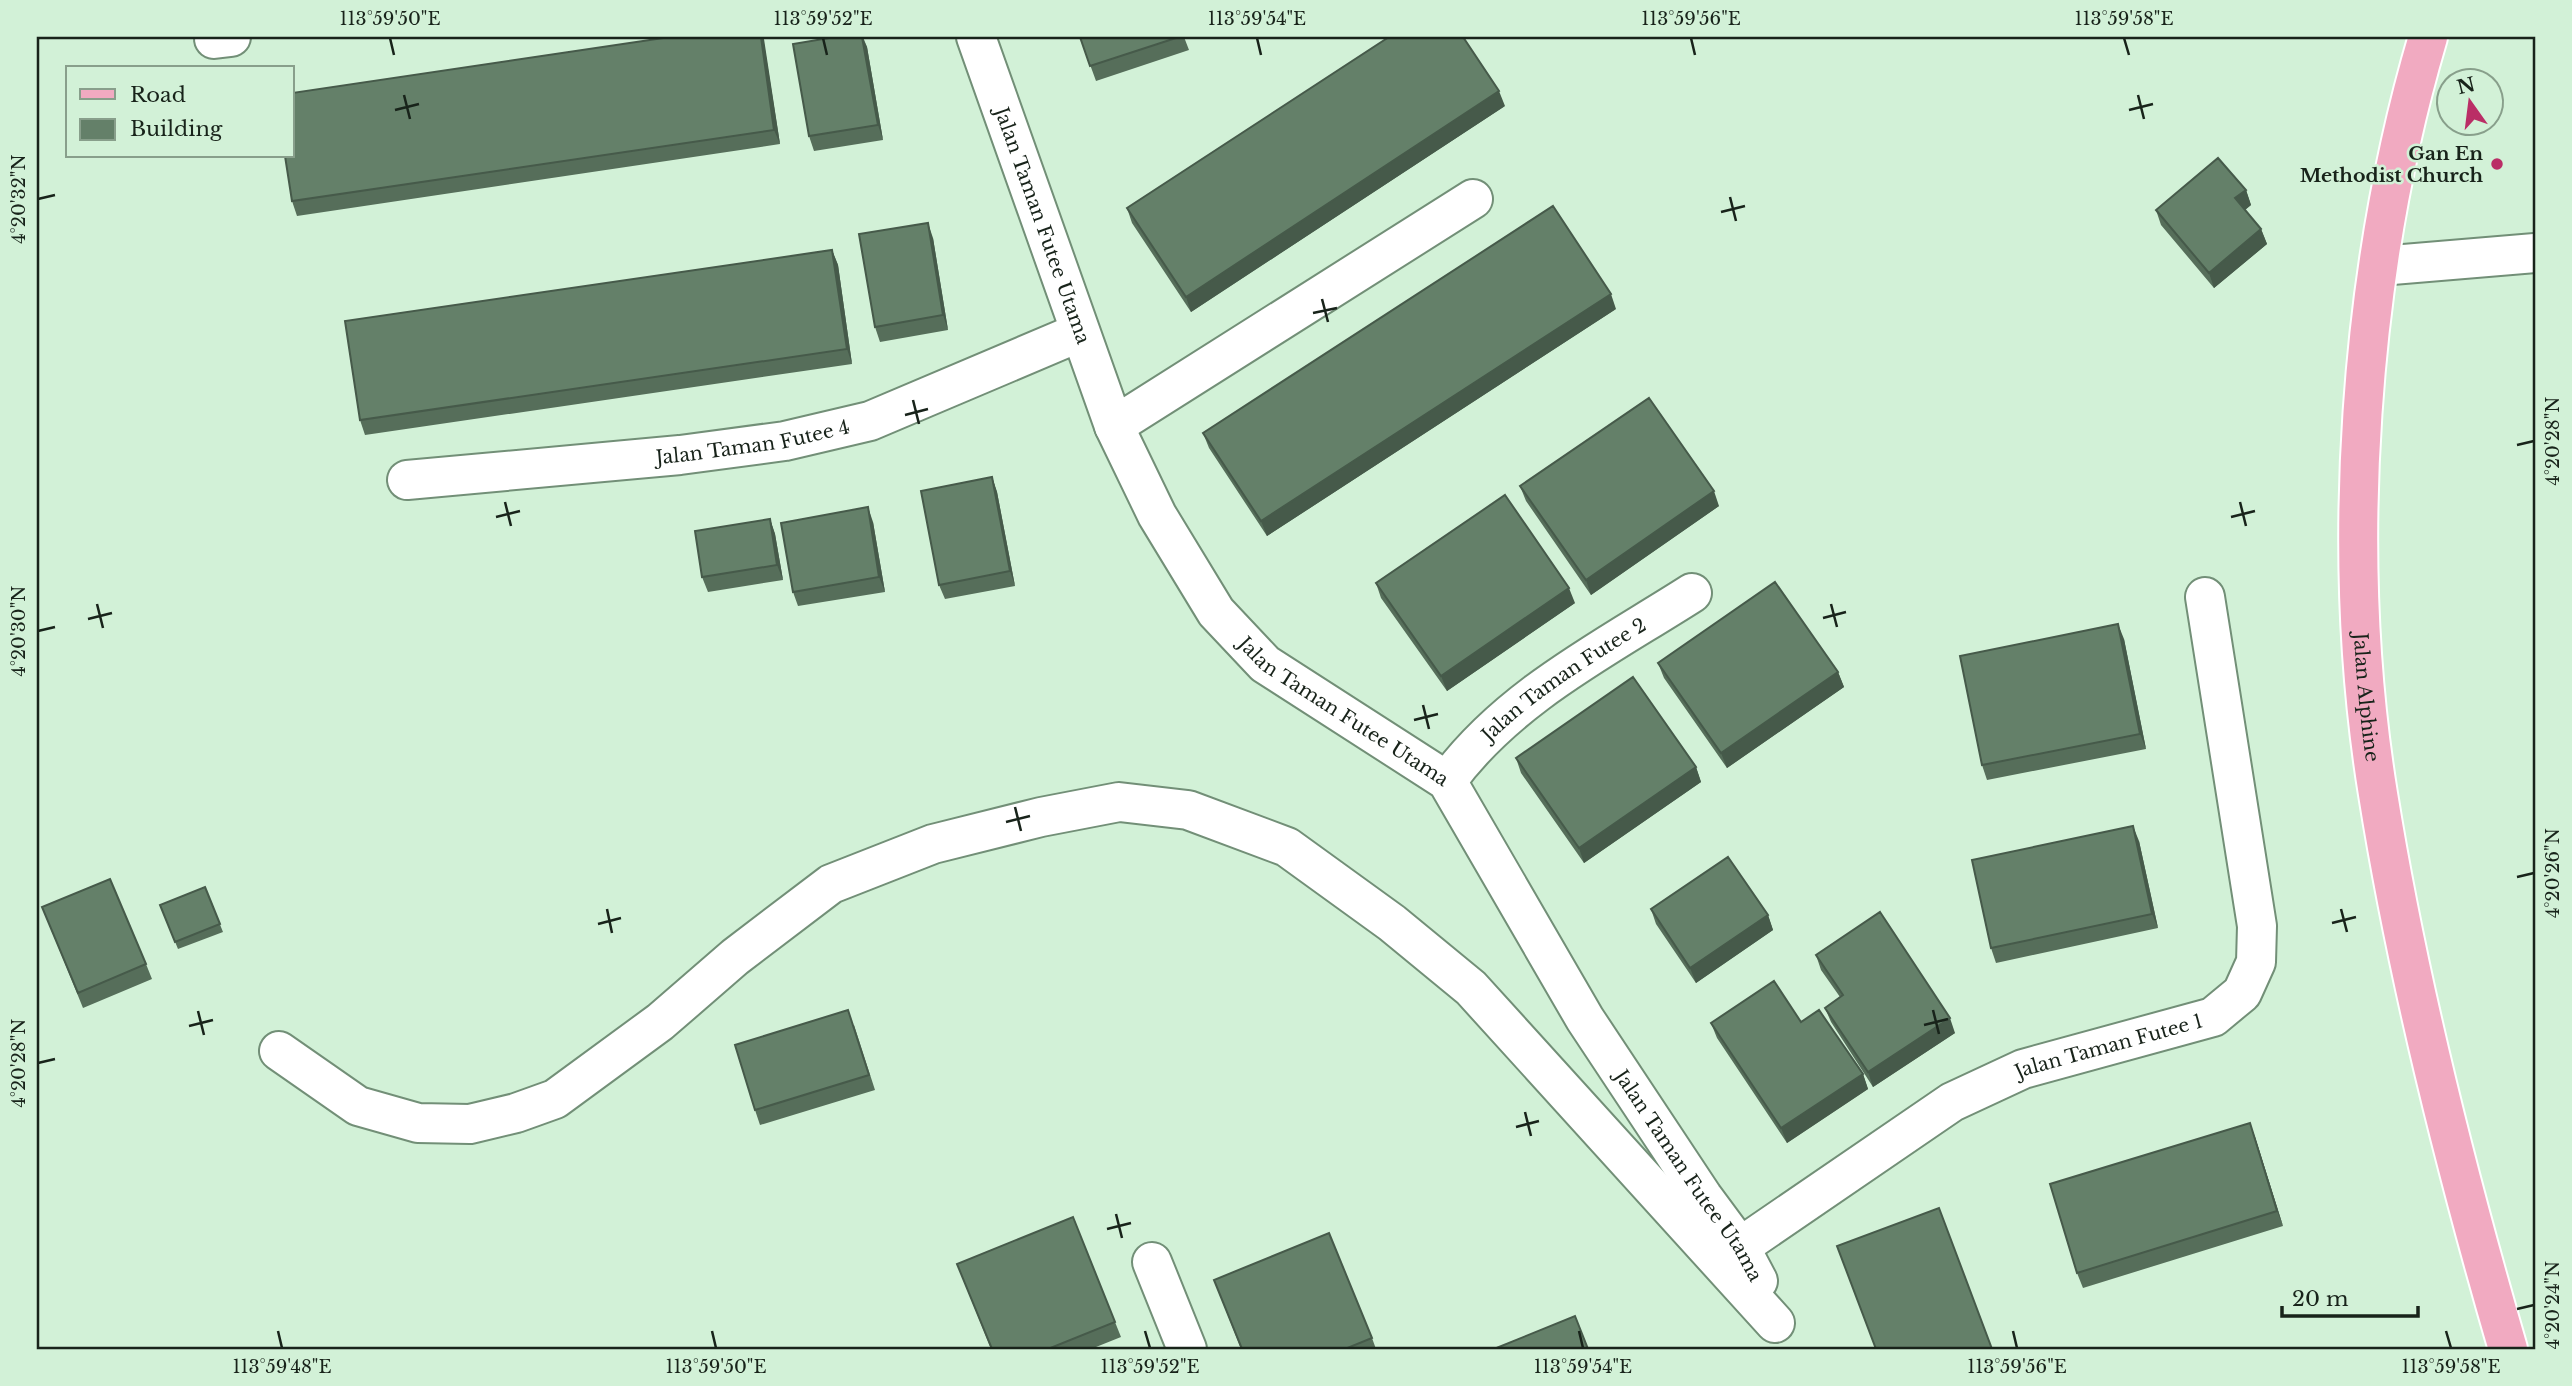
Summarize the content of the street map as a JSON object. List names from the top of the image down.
{
  "streets": {
    "main road": ["Jalan Alphine"],
    "street": [
      "Jalan Taman Futee Utama",
      "Jalan Taman Futee 4",
      "Jalan Taman Futee 2",
      "Jalan Taman Futee 1"
    ]
  },
  "crossings": [
    ["Jalan Taman Futee Utama", "Jalan Taman Futee 4"],
    ["Jalan Taman Futee Utama", "Jalan Taman Futee 2"],
    ["Jalan Taman Futee Utama", "Jalan Taman Futee 1"]
  ],
  "places": ["Gan En Methodist Church"],
  "legend": ["Road", "Building"],
  "scale_bar": "20 m",
  "north": "top",
  "coordinates": [
    "113°59'50\"E",
    "113°59'52\"E",
    "113°59'54\"E",
    "113°59'56\"E",
    "113°59'58\"E",
    "4°20'32\"N",
    "4°20'28\"N",
    "4°20'30\"N",
    "4°20'26\"N",
    "4°20'24\"N",
    "113°59'48\"E"
  ]
}
